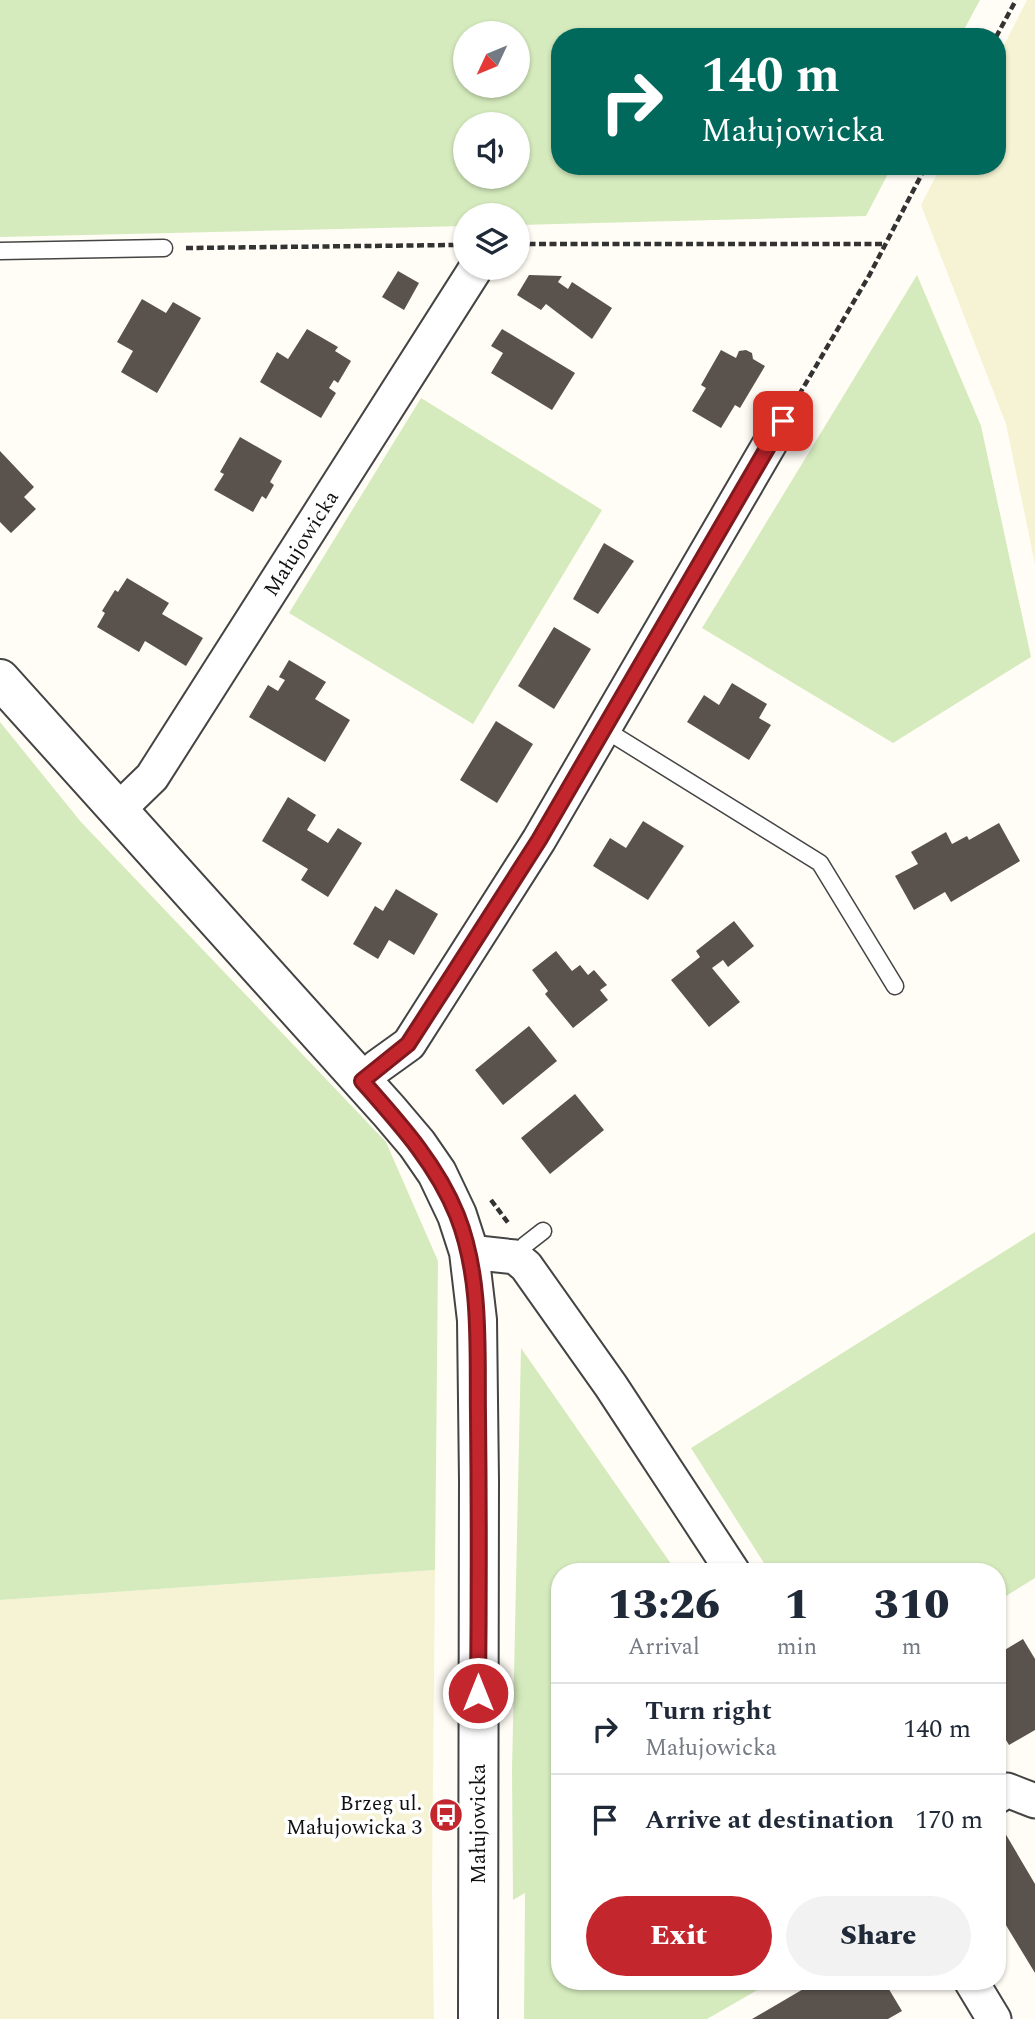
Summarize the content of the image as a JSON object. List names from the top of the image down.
{
  "streets": {
    "street": ["Małujowicka"]
  },
  "places": {
    "bus stop": ["Brzeg ul. Małujowicka 3"]
  },
  "north": "bottom left",
  "page": {
    "turn": ["140 m", "Małujowicka"],
    "eta": [
      "13:26",
      "Arrival",
      "1",
      "min",
      "310",
      "m"
    ],
    "list": [
      {
        "name": "Turn right",
        "note": "Małujowicka",
        "value": "140 m"
      },
      {
        "name": "Arrive at destination",
        "value": "170 m"
      }
    ],
    "buttons": ["Exit", "Share"]
  }
}
